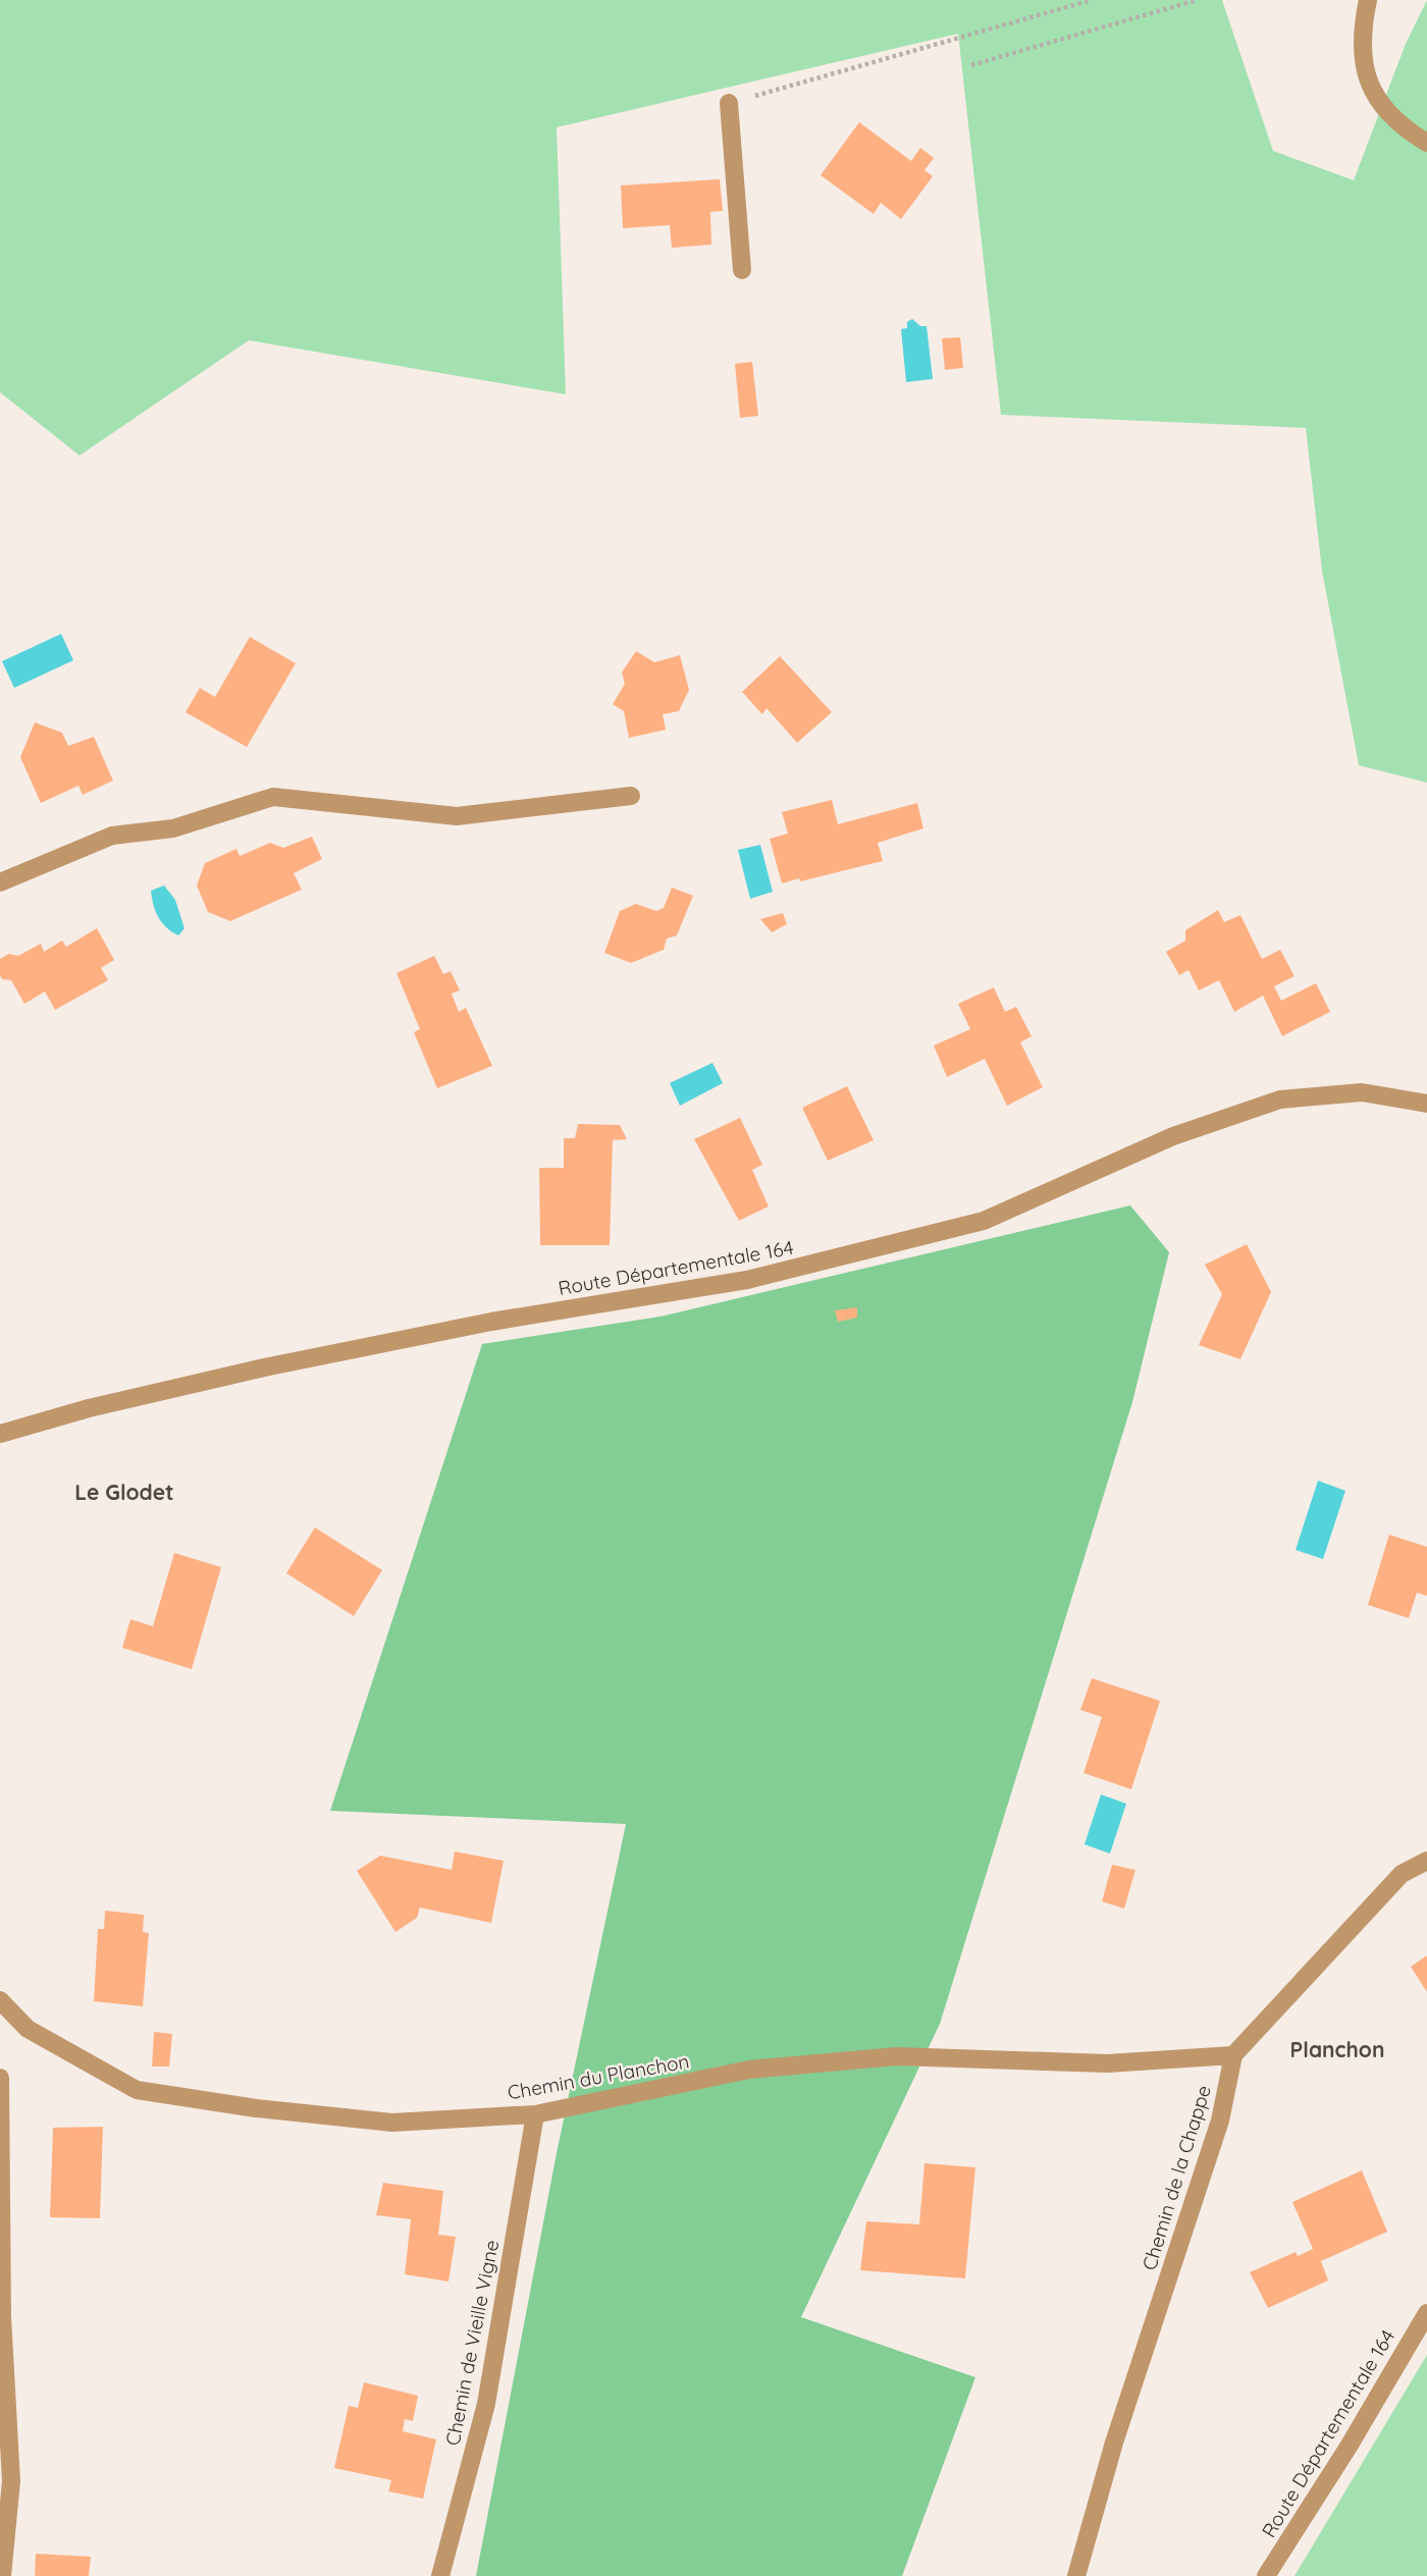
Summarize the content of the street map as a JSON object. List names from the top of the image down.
{
  "streets": {
    "street": [
      "Route Départementale 164",
      "Chemin du Planchon",
      "Chemin de la Chappe",
      "Chemin de Vieille Vigne"
    ]
  },
  "crossings": [
    ["Chemin du Planchon", "Chemin de la Chappe"],
    ["Chemin du Planchon", "Chemin de Vieille Vigne"]
  ],
  "districts": ["Le Glodet", "Planchon"]
}
